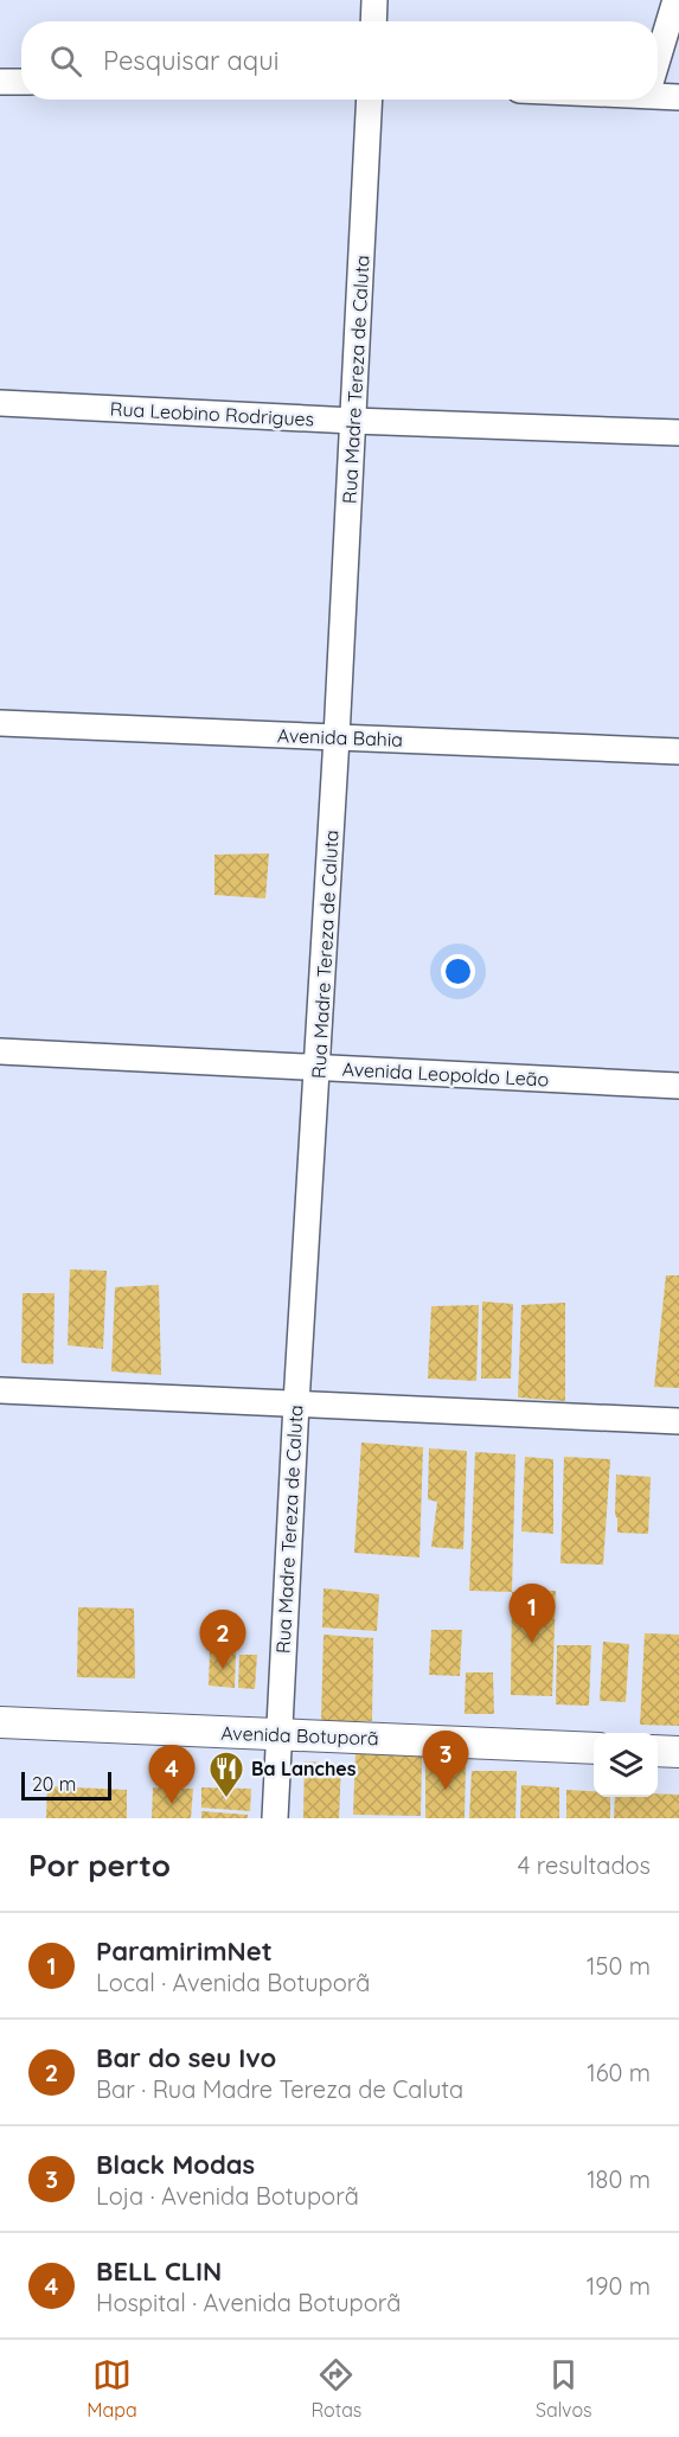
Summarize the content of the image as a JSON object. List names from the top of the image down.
{
  "streets": {
    "street": [
      "Rua Madre Tereza de Caluta",
      "Rua Leobino Rodrigues",
      "Avenida Bahia",
      "Avenida Leopoldo Leão",
      "Avenida Botuporã"
    ]
  },
  "crossings": [
    ["Rua Madre Tereza de Caluta", "Rua Leobino Rodrigues"],
    ["Rua Madre Tereza de Caluta", "Avenida Bahia"],
    ["Rua Madre Tereza de Caluta", "Avenida Leopoldo Leão"],
    ["Rua Madre Tereza de Caluta", "Avenida Botuporã"]
  ],
  "places": {
    "restaurant": ["Ba Lanches"]
  },
  "scale_bar": "20 m",
  "page": {
    "search": "Pesquisar aqui",
    "pins": [
      "1",
      "2",
      "3",
      "4"
    ],
    "scale": "20 m",
    "heading": ["Por perto", "4 resultados"],
    "list": [
      {
        "mark": "1",
        "name": "ParamirimNet",
        "note": "Local · Avenida Botuporã",
        "value": "150 m"
      },
      {
        "mark": "2",
        "name": "Bar do seu Ivo",
        "note": "Bar · Rua Madre Tereza de Caluta",
        "value": "160 m"
      },
      {
        "mark": "3",
        "name": "Black Modas",
        "note": "Loja · Avenida Botuporã",
        "value": "180 m"
      },
      {
        "mark": "4",
        "name": "BELL CLIN",
        "note": "Hospital · Avenida Botuporã",
        "value": "190 m"
      }
    ],
    "nav": ["Mapa", "Rotas", "Salvos"]
  }
}
